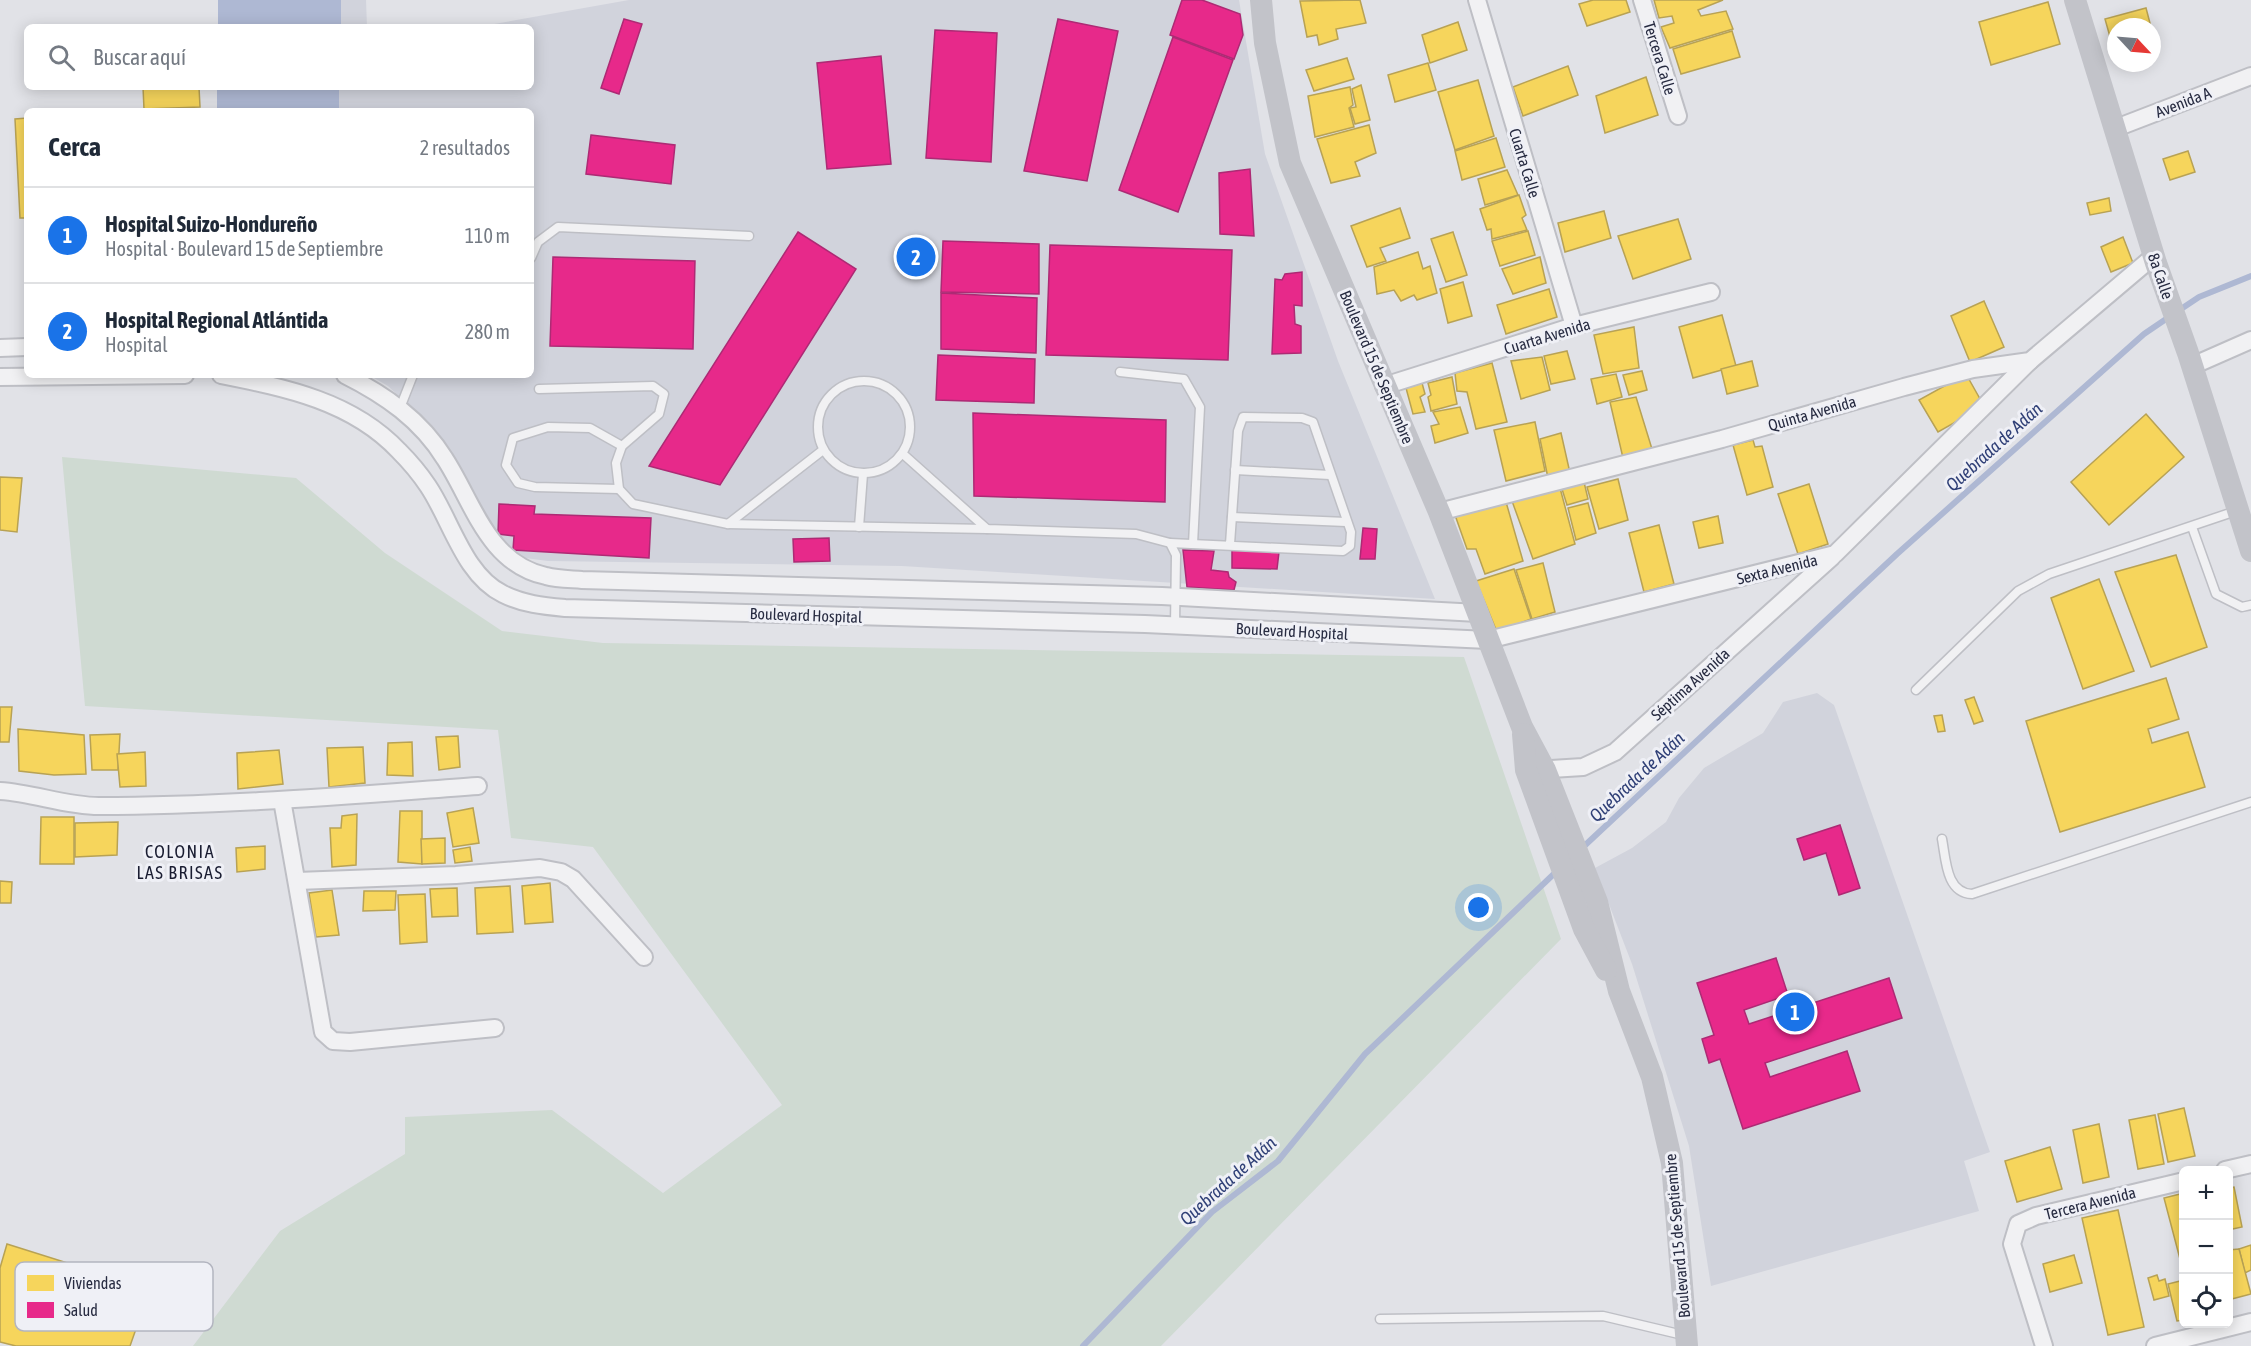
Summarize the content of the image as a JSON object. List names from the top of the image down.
{
  "streets": {
    "street": [
      "Tercera Calle",
      "Avenida A",
      "Cuarta Calle",
      "8a Calle",
      "Cuarta Avenida",
      "Boulevard 15 de Septiembre",
      "Quinta Avenida",
      "Sexta Avenida",
      "Boulevard Hospital",
      "Séptima Avenida",
      "Tercera Avenida"
    ]
  },
  "crossings": [
    ["Avenida A", "8a Calle"],
    ["Cuarta Calle", "Cuarta Avenida"],
    ["Cuarta Avenida", "Boulevard 15 de Septiembre"],
    ["Boulevard 15 de Septiembre", "Quinta Avenida"],
    ["Boulevard 15 de Septiembre", "Sexta Avenida"],
    ["Boulevard 15 de Septiembre", "Boulevard Hospital"],
    ["Boulevard 15 de Septiembre", "Séptima Avenida"],
    ["Quinta Avenida", "Sexta Avenida"],
    ["Sexta Avenida", "Boulevard Hospital"],
    ["Sexta Avenida", "Séptima Avenida"]
  ],
  "districts": ["COLONIA LAS BRISAS"],
  "water": ["Quebrada de Adán"],
  "legend": ["Viviendas", "Salud"],
  "north": "bottom right",
  "page": {
    "search": "Buscar aquí",
    "heading": ["Cerca", "2 resultados"],
    "list": [
      {
        "mark": "1",
        "name": "Hospital Suizo-Hondureño",
        "note": "Hospital · Boulevard 15 de Septiembre",
        "value": "110 m"
      },
      {
        "mark": "2",
        "name": "Hospital Regional Atlántida",
        "note": "Hospital",
        "value": "280 m"
      }
    ],
    "pins": ["2", "1"],
    "map_buttons": ["+", "−"]
  }
}
